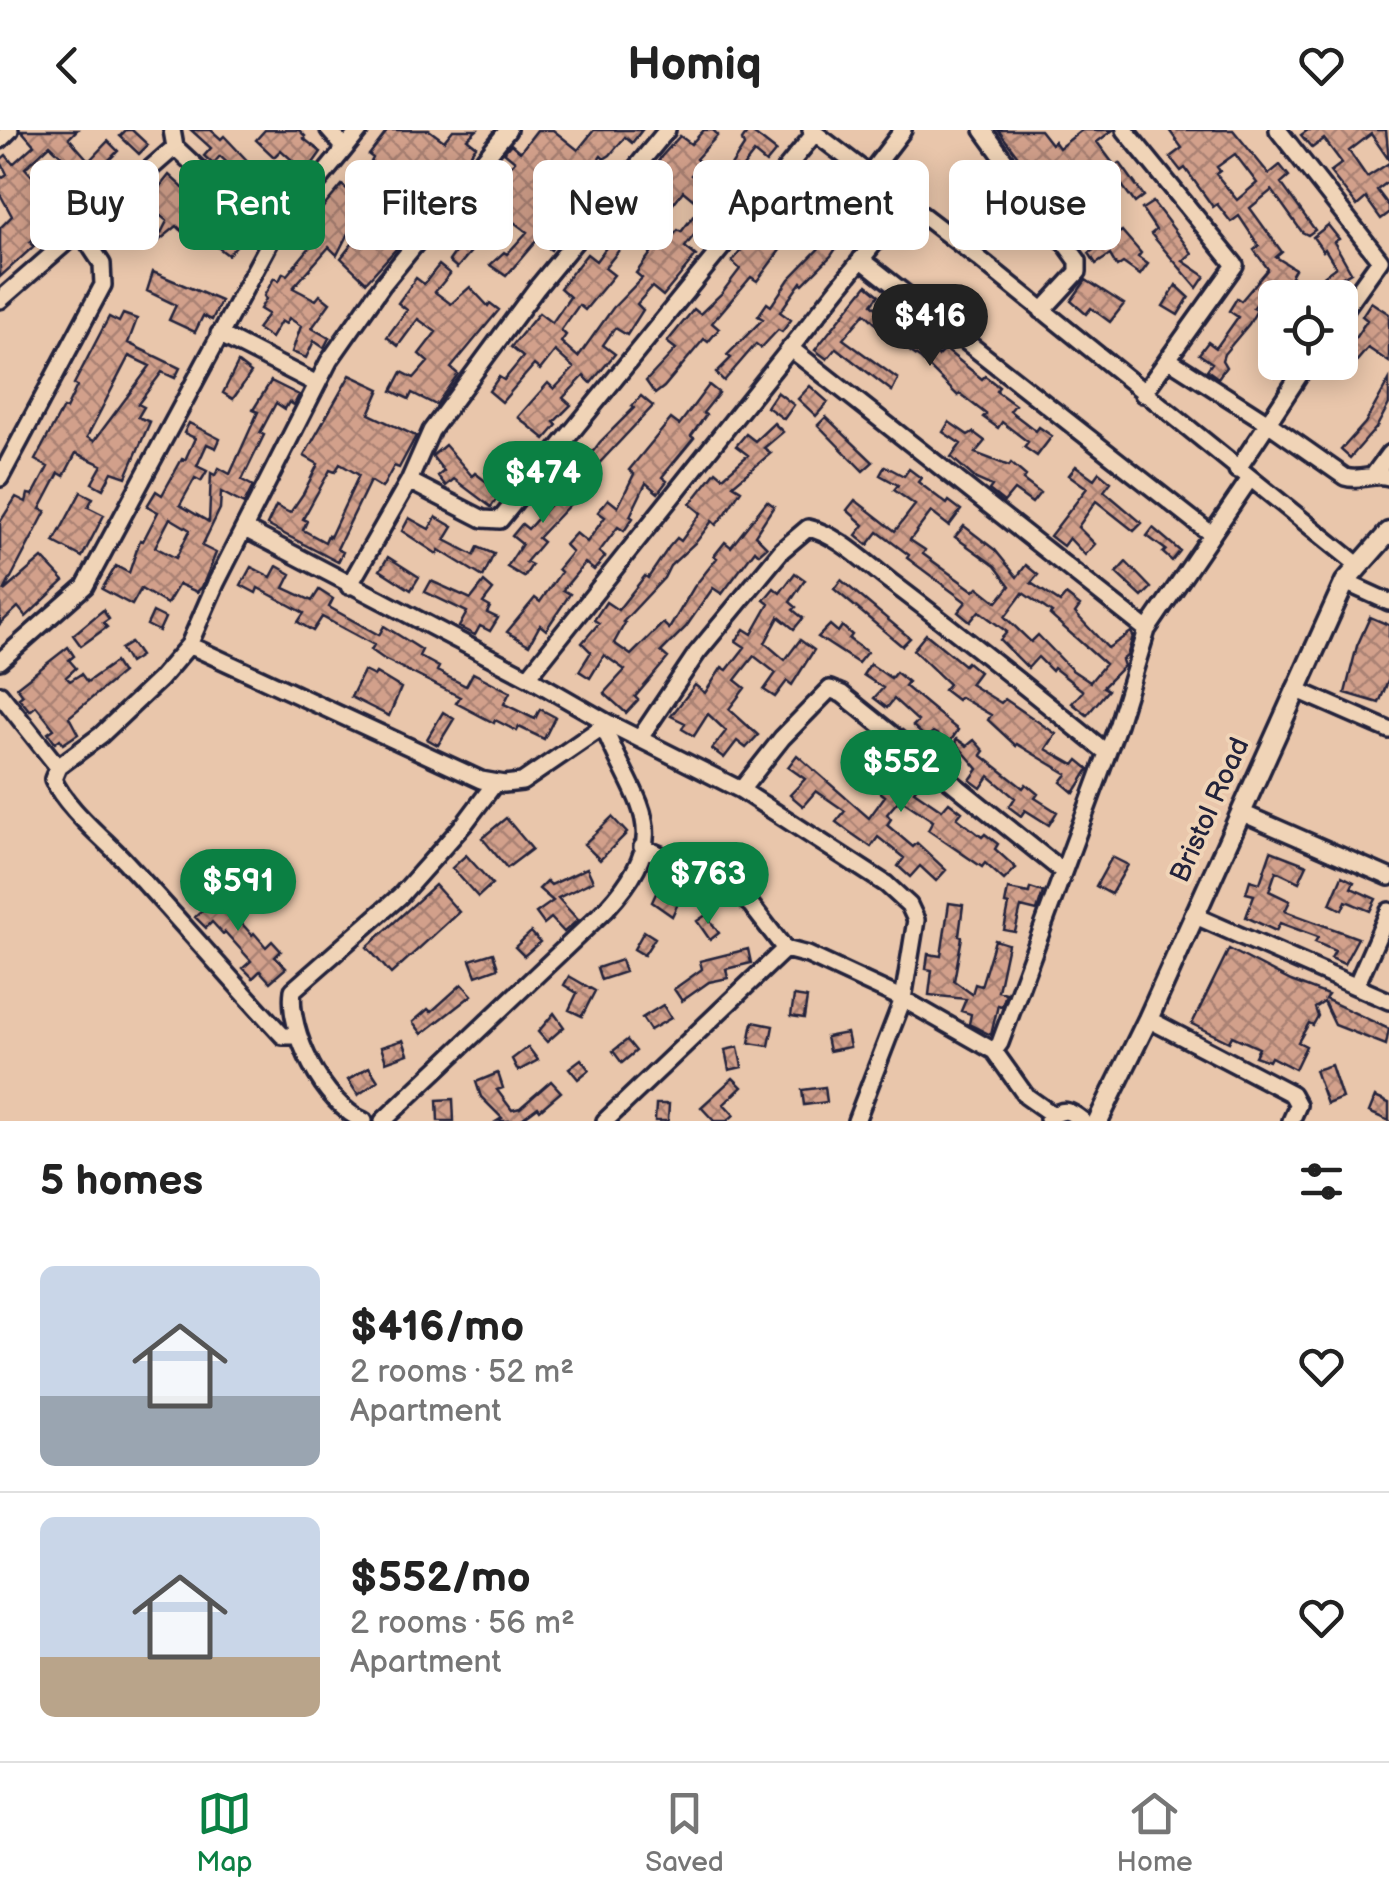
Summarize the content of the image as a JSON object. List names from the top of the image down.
{
  "streets": {
    "street": ["Bristol Road"]
  },
  "page": {
    "header": "Homiq",
    "chip": [
      "Buy",
      "Rent",
      "Filters",
      "New",
      "Apartment",
      "House"
    ],
    "price": [
      "$416",
      "$474",
      "$552",
      "$763",
      "$591"
    ],
    "heading": "5 homes",
    "list": [
      {
        "name": "$416/mo",
        "note": "2 rooms · 52 m² · Apartment"
      },
      {
        "name": "$552/mo",
        "note": "2 rooms · 56 m² · Apartment"
      }
    ],
    "tabs": ["Map", "Saved", "Home"]
  }
}
